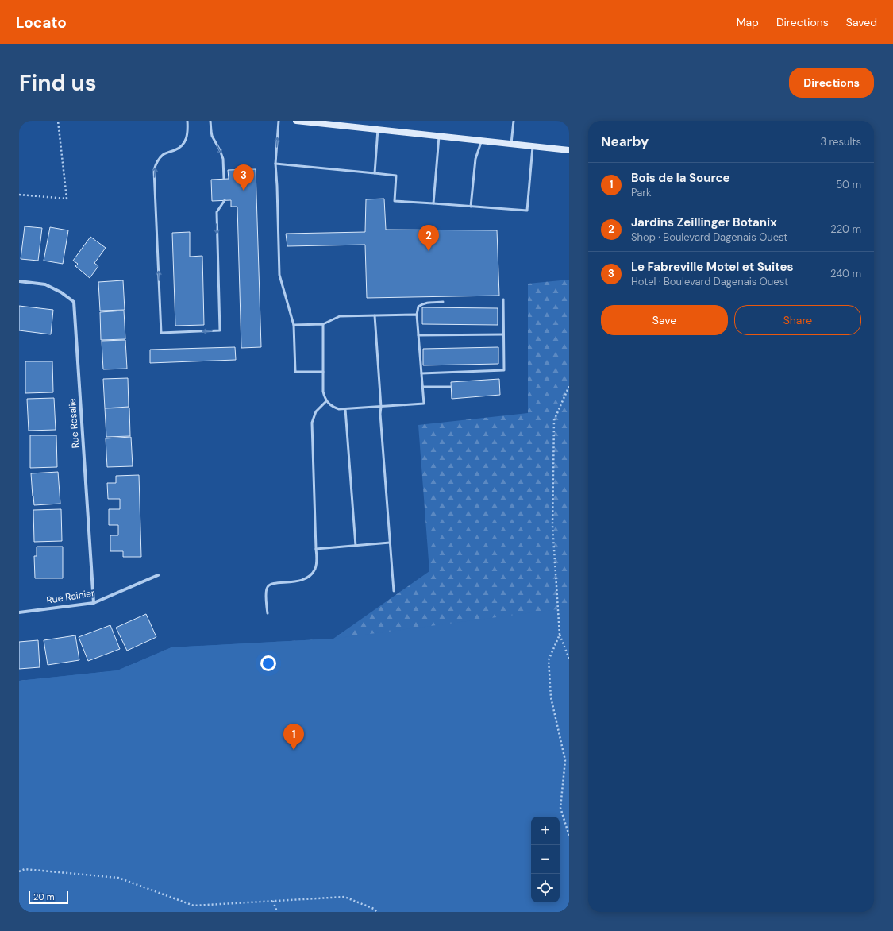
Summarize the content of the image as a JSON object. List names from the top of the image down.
{
  "streets": {
    "street": ["Rue Rosalie", "Rue Rainier"]
  },
  "crossings": [
    ["Rue Rosalie", "Rue Rainier"]
  ],
  "scale_bar": "20 m",
  "page": {
    "header": "Locato",
    "nav": ["Map", "Directions", "Saved"],
    "buttons": [
      "Directions",
      ["Save", "Share"]
    ],
    "title": "Find us",
    "heading": ["Nearby", "3 results"],
    "list": [
      {
        "mark": "1",
        "name": "Bois de la Source",
        "note": "Park",
        "value": "50 m"
      },
      {
        "mark": "2",
        "name": "Jardins Zeillinger Botanix",
        "note": "Shop · Boulevard Dagenais Ouest",
        "value": "220 m"
      },
      {
        "mark": "3",
        "name": "Le Fabreville Motel et Suites",
        "note": "Hotel · Boulevard Dagenais Ouest",
        "value": "240 m"
      }
    ],
    "pins": ["3", "2", "1"],
    "map_buttons": ["+", "−"],
    "scale": "20 m"
  }
}
